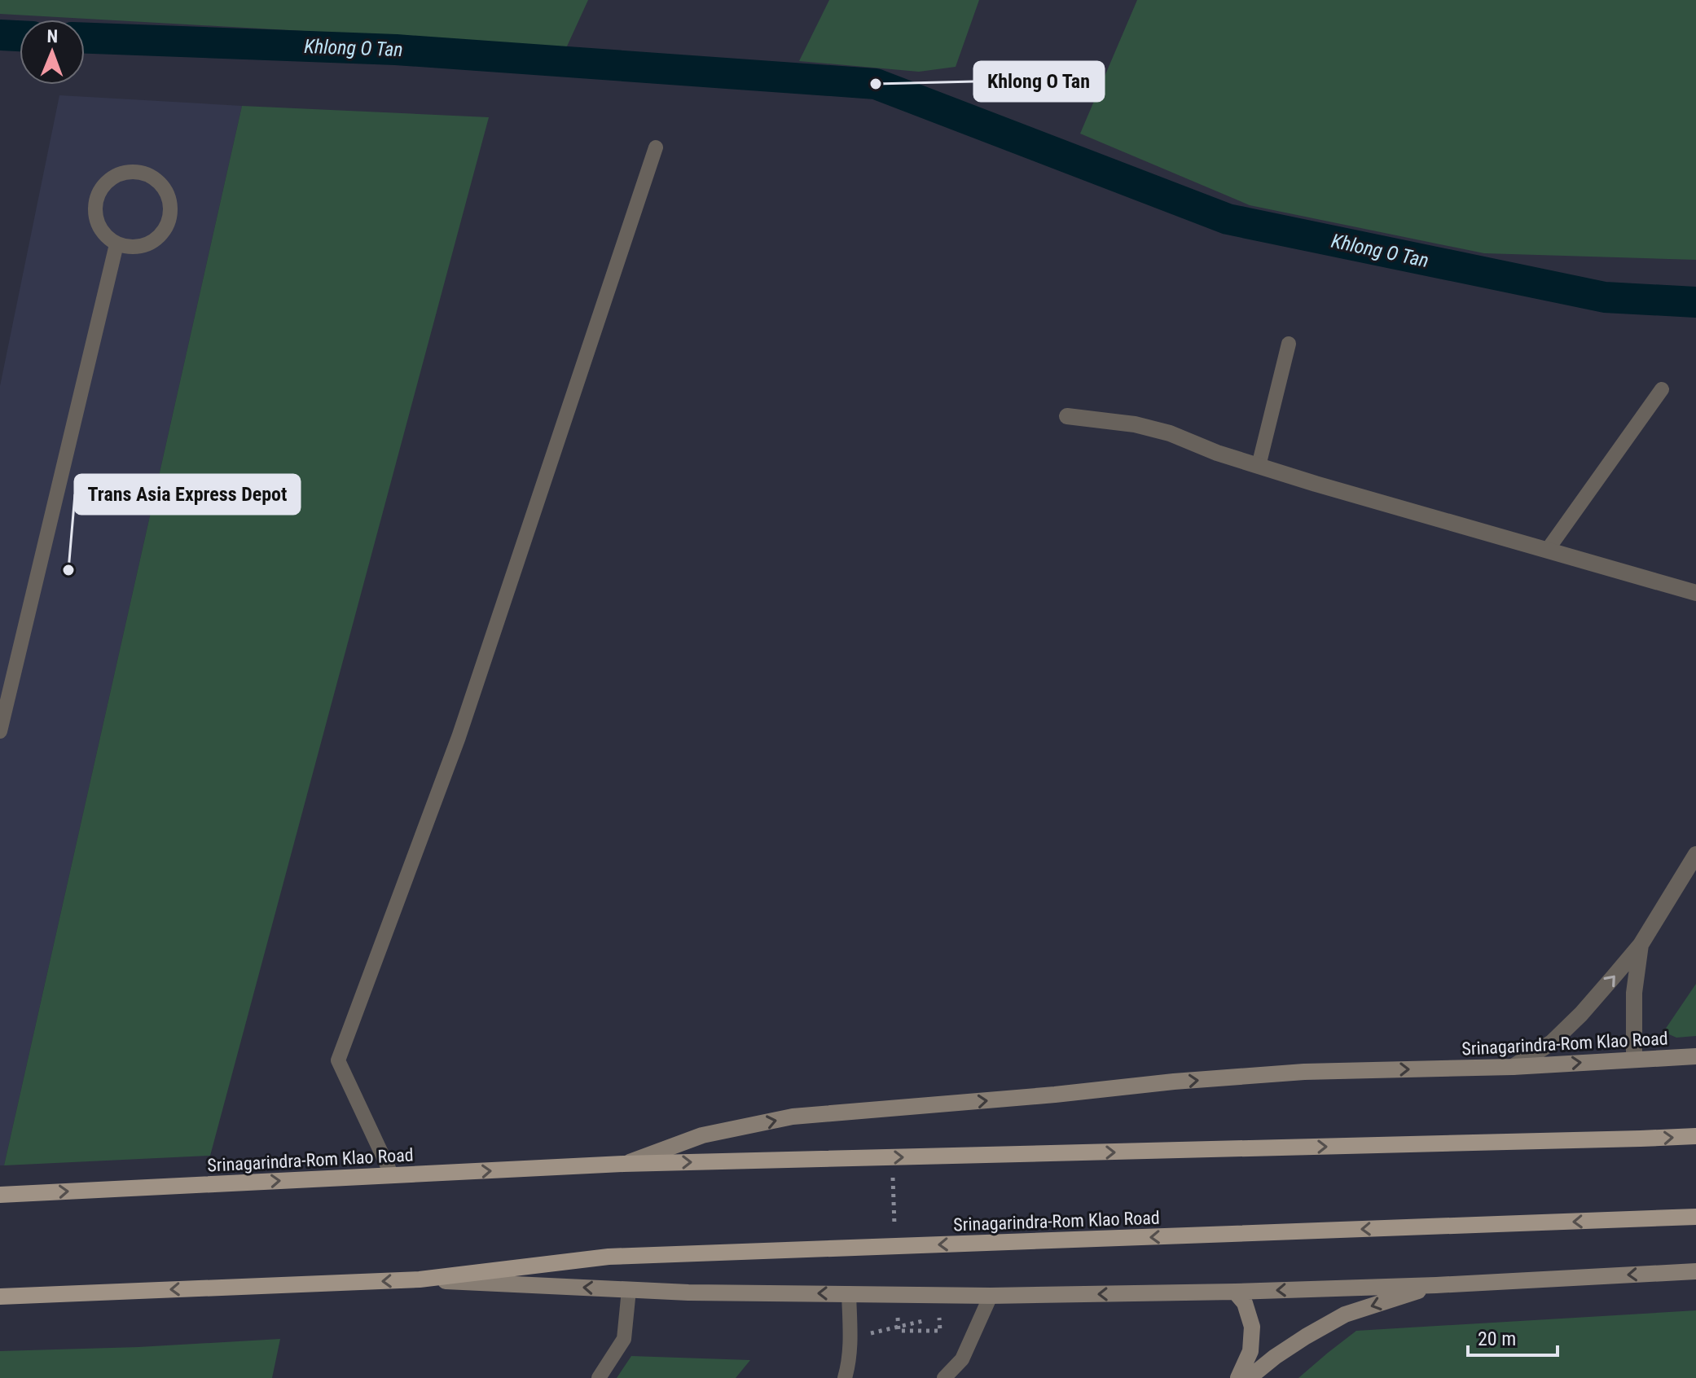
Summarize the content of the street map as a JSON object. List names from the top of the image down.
{
  "streets": {
    "main road": ["Srinagarindra-Rom Klao Road"]
  },
  "water": ["Khlong O Tan"],
  "places": ["Khlong O Tan", "Trans Asia Express Depot"],
  "scale_bar": "20 m",
  "north": "top"
}
